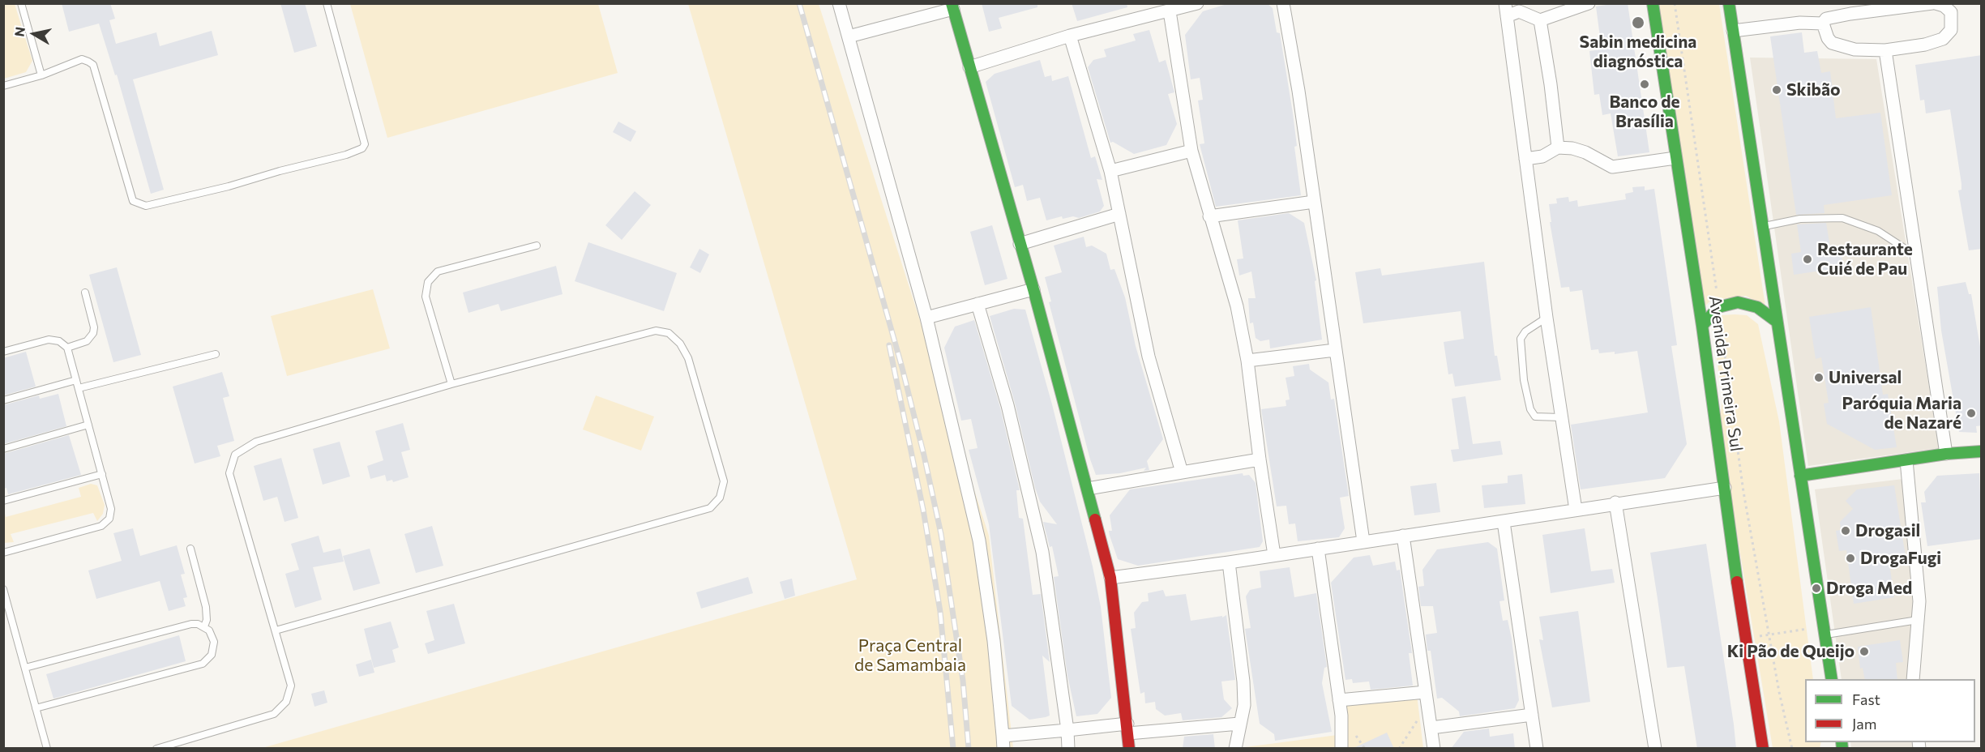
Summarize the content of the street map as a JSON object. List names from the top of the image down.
{
  "streets": {
    "main road": ["Avenida Primeira Sul"]
  },
  "parks": ["Praça Central de Samambaia"],
  "places": [
    "Sabin medicina diagnóstica",
    "Banco de Brasília",
    "Skibão",
    "Restaurante Cuié de Pau",
    "Universal",
    "Paróquia Maria de Nazaré",
    "Drogasil",
    "DrogaFugi",
    "Droga Med",
    "Ki Pão de Queijo"
  ],
  "legend": ["Fast", "Jam"],
  "north": "left"
}
